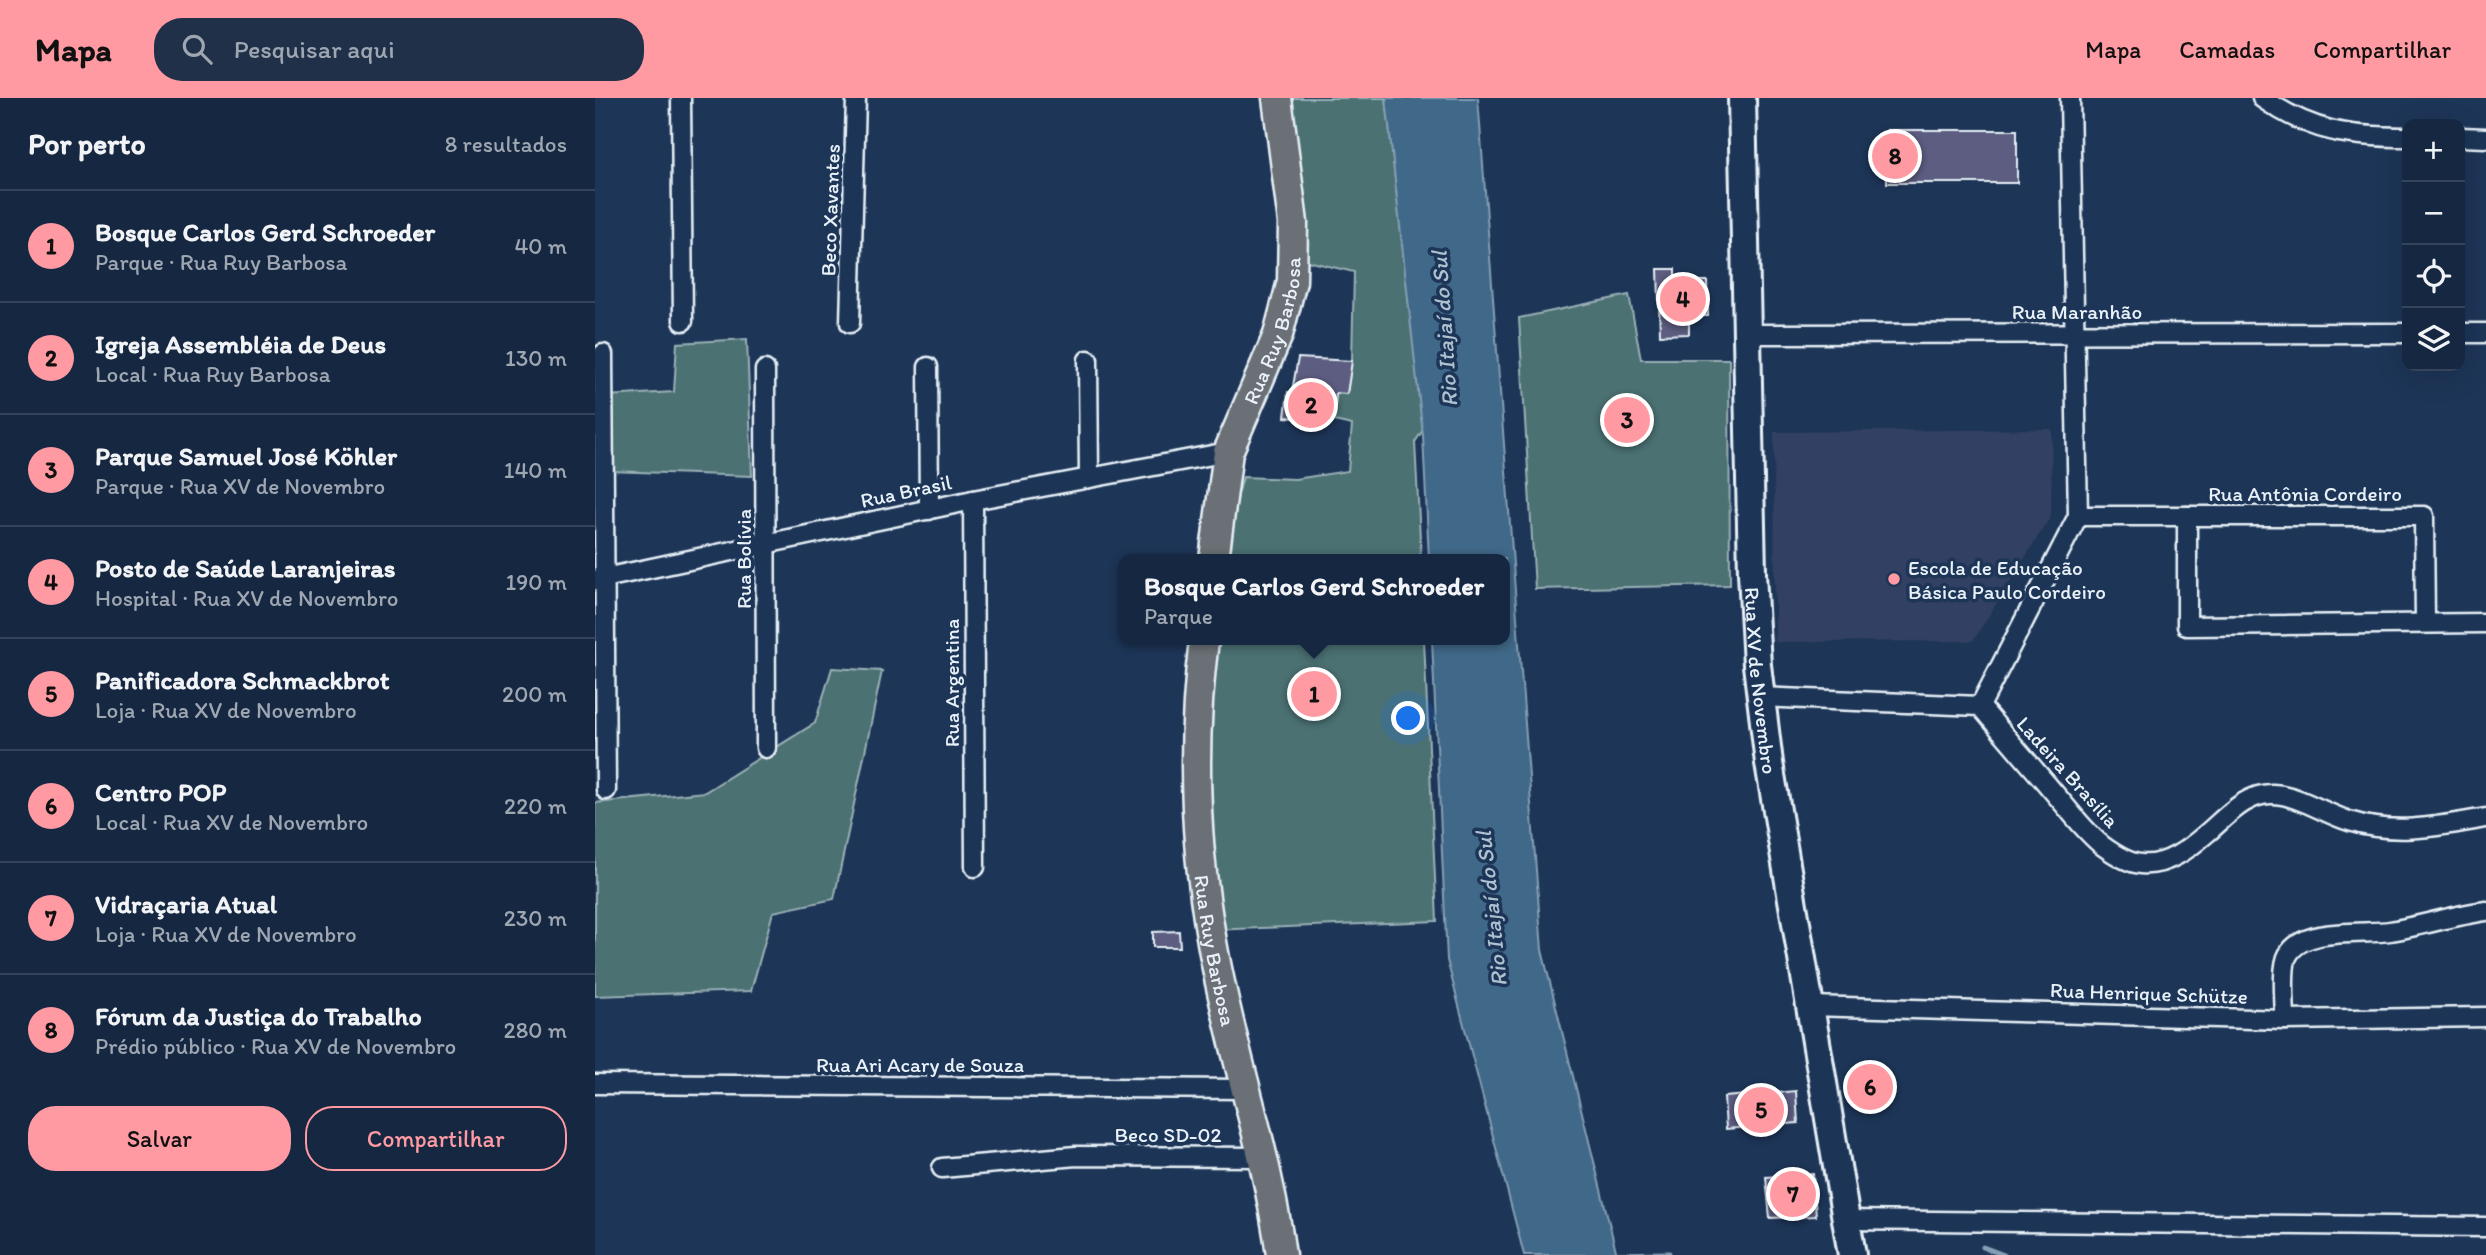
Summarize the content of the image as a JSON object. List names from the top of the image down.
{
  "streets": {
    "main road": ["Rua Ruy Barbosa", "Rua XV de Novembro"],
    "street": [
      "Beco Xavantes",
      "Rua Maranhão",
      "Rua Brasil",
      "Rua Antônia Cordeiro",
      "Rua Bolívia",
      "Rua Argentina",
      "Ladeira Brasília",
      "Rua Henrique Schütze",
      "Rua Ari Acary de Souza",
      "Beco SD-02"
    ]
  },
  "crossings": [
    ["Rua Maranhão", "Rua XV de Novembro"],
    ["Rua Ruy Barbosa", "Rua Brasil"],
    ["Rua Ruy Barbosa", "Rua Ari Acary de Souza"],
    ["Rua Ruy Barbosa", "Beco SD-02"],
    ["Rua Brasil", "Rua Bolívia"],
    ["Rua Brasil", "Rua Argentina"],
    ["Rua XV de Novembro", "Rua Henrique Schütze"]
  ],
  "water": ["Rio Itajaí do Sul"],
  "places": ["Escola de Educação Básica Paulo Cordeiro"],
  "page": {
    "header": "Mapa",
    "search": "Pesquisar aqui",
    "nav": ["Mapa", "Camadas", "Compartilhar"],
    "heading": ["Por perto", "8 resultados"],
    "map_buttons": ["+", "−"],
    "pins": [
      "8",
      "4",
      "2",
      "3",
      "1",
      "6",
      "5",
      "7"
    ],
    "list": [
      {
        "mark": "1",
        "name": "Bosque Carlos Gerd Schroeder",
        "note": "Parque · Rua Ruy Barbosa",
        "value": "40 m"
      },
      {
        "mark": "2",
        "name": "Igreja Assembléia de Deus",
        "note": "Local · Rua Ruy Barbosa",
        "value": "130 m"
      },
      {
        "mark": "3",
        "name": "Parque Samuel José Köhler",
        "note": "Parque · Rua XV de Novembro",
        "value": "140 m"
      },
      {
        "mark": "4",
        "name": "Posto de Saúde Laranjeiras",
        "note": "Hospital · Rua XV de Novembro",
        "value": "190 m"
      },
      {
        "mark": "5",
        "name": "Panificadora Schmackbrot",
        "note": "Loja · Rua XV de Novembro",
        "value": "200 m"
      },
      {
        "mark": "6",
        "name": "Centro POP",
        "note": "Local · Rua XV de Novembro",
        "value": "220 m"
      },
      {
        "mark": "7",
        "name": "Vidraçaria Atual",
        "note": "Loja · Rua XV de Novembro",
        "value": "230 m"
      },
      {
        "mark": "8",
        "name": "Fórum da Justiça do Trabalho",
        "note": "Prédio público · Rua XV de Novembro",
        "value": "280 m"
      }
    ],
    "popup": ["Bosque Carlos Gerd Schroeder", "Parque"],
    "buttons": ["Salvar", "Compartilhar"]
  }
}
